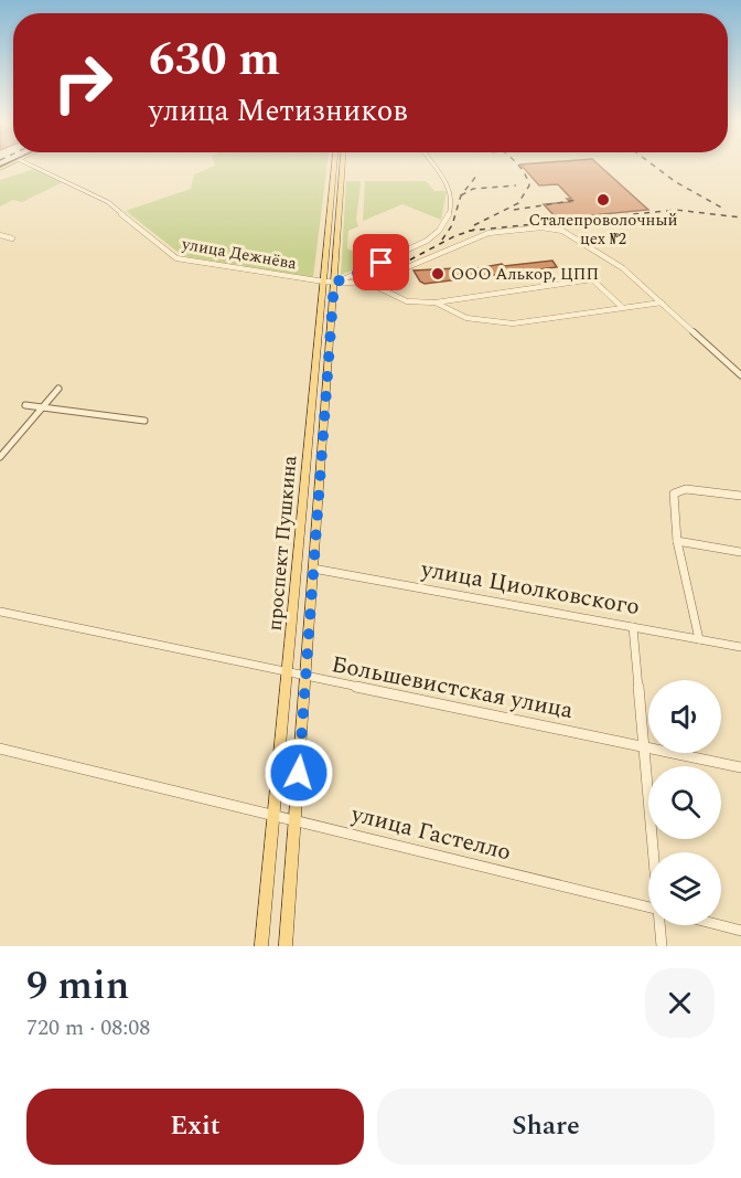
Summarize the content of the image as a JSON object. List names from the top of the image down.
{
  "streets": {
    "main road": ["проспект Пушкина"],
    "street": [
      "улица Дежнёва",
      "улица Циолковского",
      "Большевистская улица",
      "улица Гастелло"
    ]
  },
  "crossings": [
    ["улица Дежнёва", "проспект Пушкина"],
    ["проспект Пушкина", "улица Циолковского"],
    ["проспект Пушкина", "Большевистская улица"],
    ["проспект Пушкина", "улица Гастелло"]
  ],
  "places": ["Сталепроволочный цех №2", "ООО Алькор, ЦПП"],
  "page": {
    "turn": ["630 m", "улица Метизников"],
    "heading": ["9 min", "720 m · 08:08"],
    "buttons": ["Exit", "Share"]
  }
}
